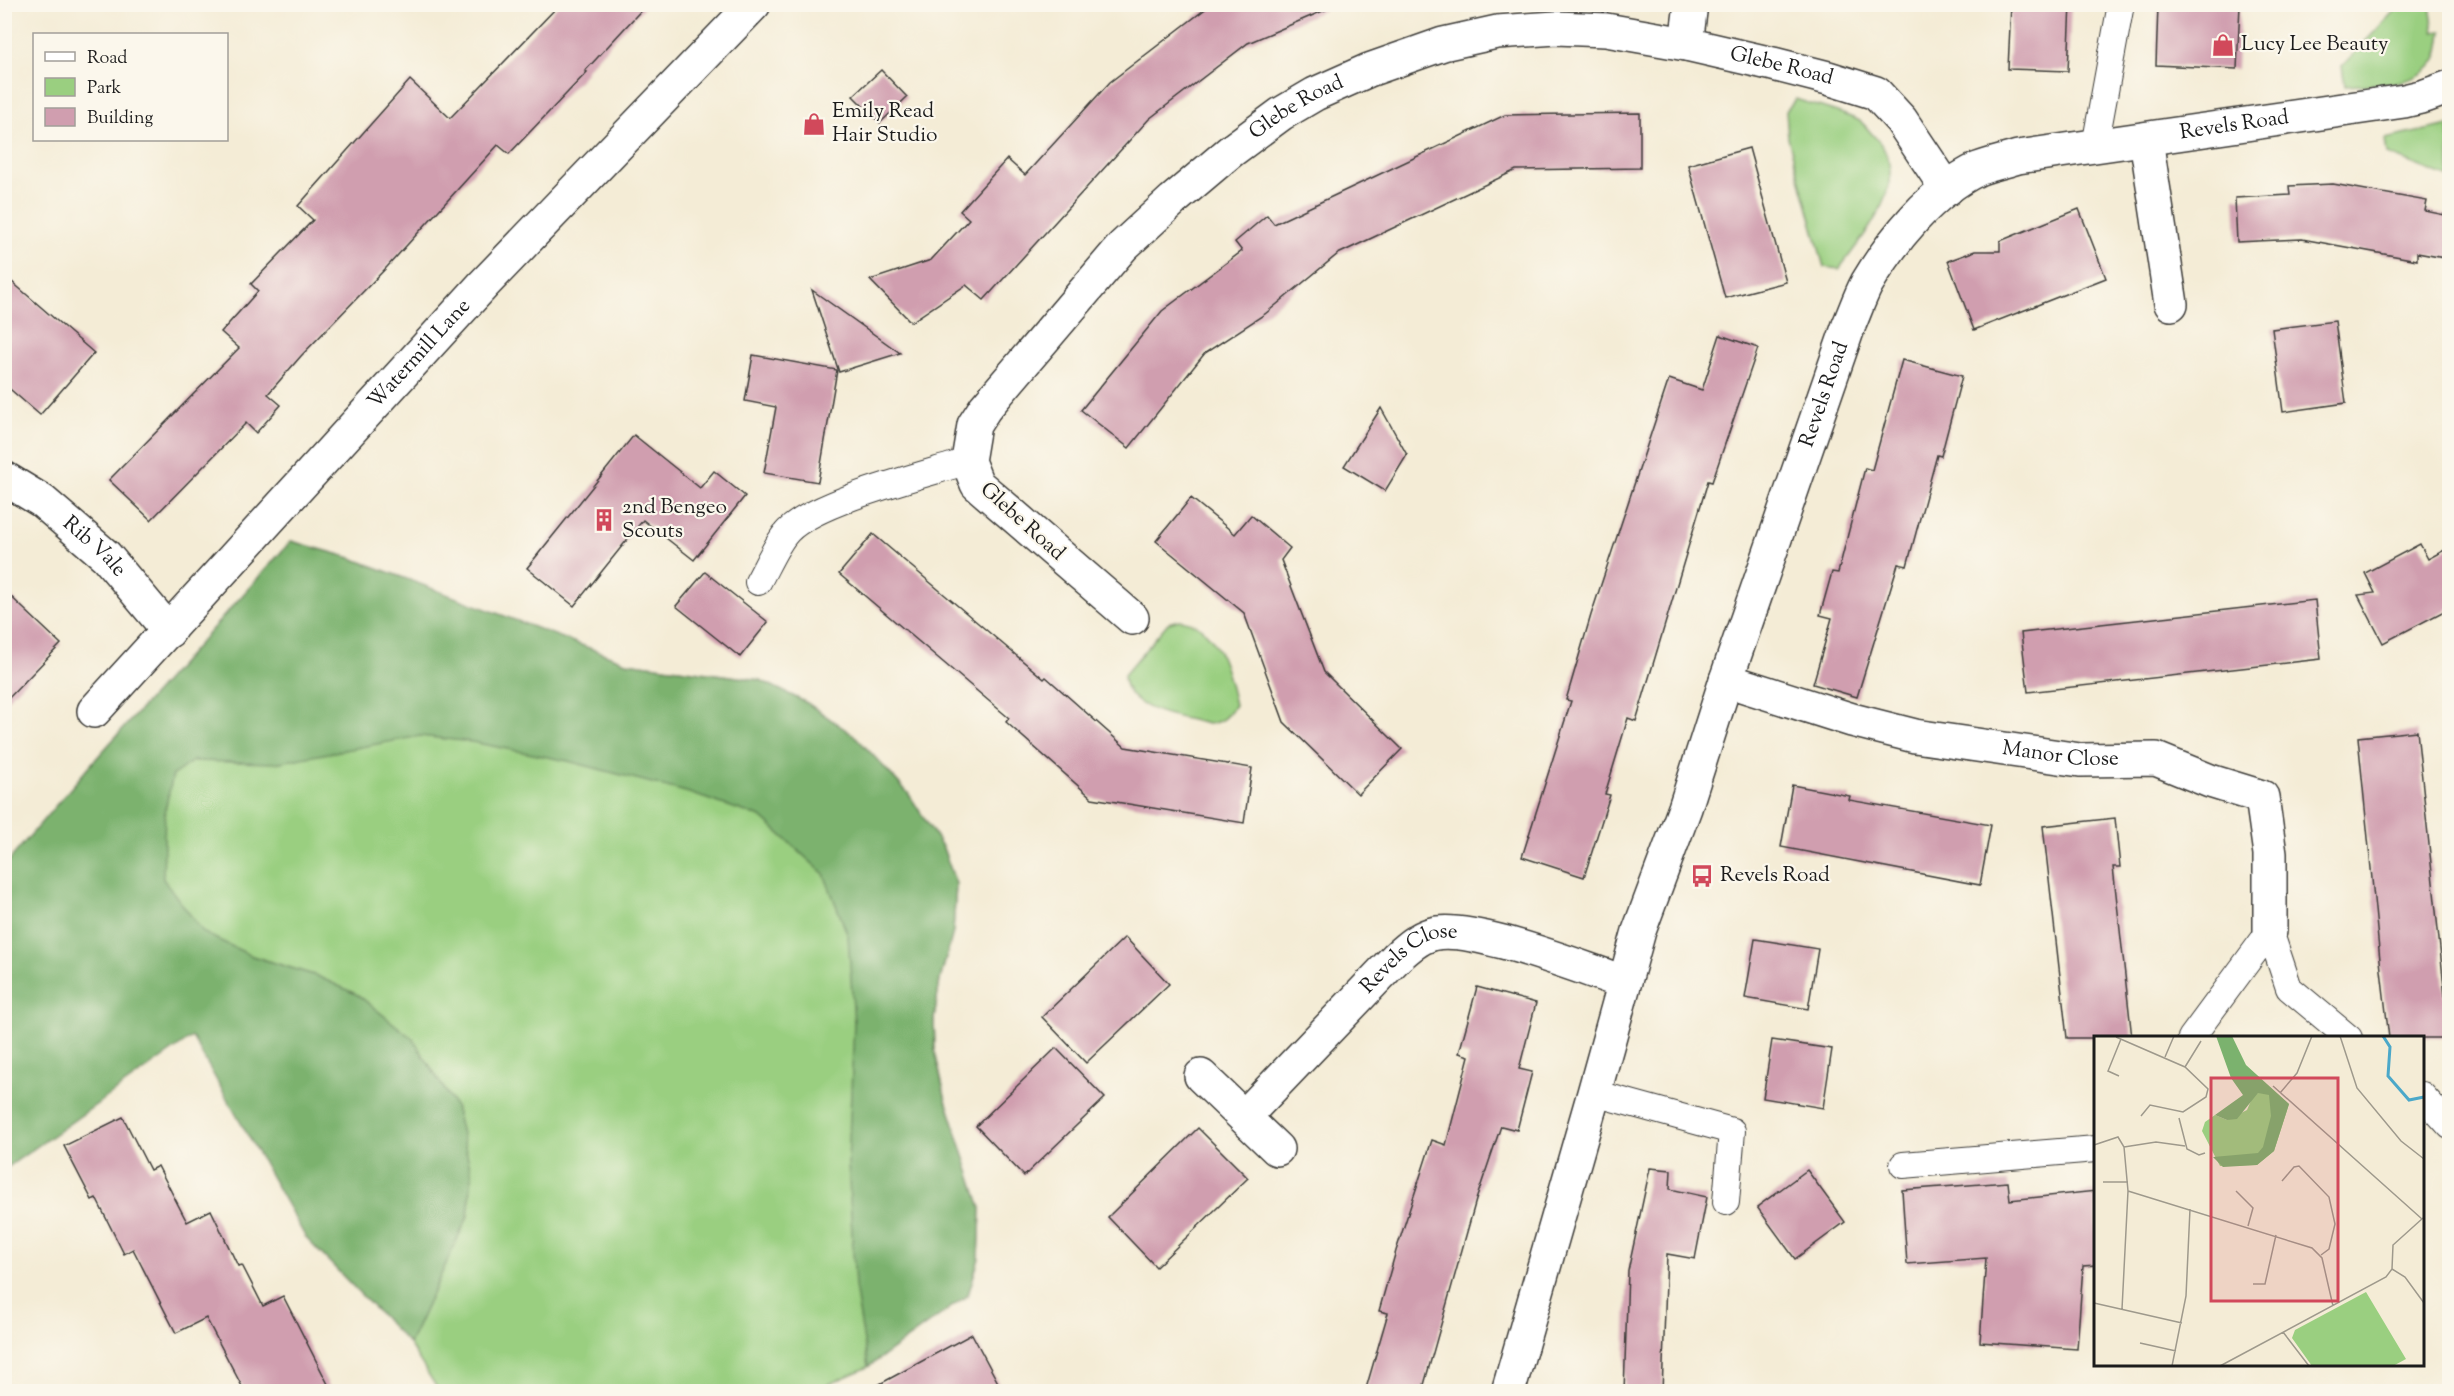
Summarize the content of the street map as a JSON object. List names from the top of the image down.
{
  "streets": {
    "street": [
      "Glebe Road",
      "Revels Road",
      "Watermill Lane",
      "Rib Vale",
      "Manor Close",
      "Revels Close"
    ]
  },
  "crossings": [
    ["Glebe Road", "Revels Road"],
    ["Revels Road", "Manor Close"],
    ["Revels Road", "Revels Close"],
    ["Watermill Lane", "Rib Vale"]
  ],
  "places": {
    "shop": ["Lucy Lee Beauty", "Emily Read Hair Studio"],
    "building": ["2nd Bengeo Scouts"],
    "bus stop": ["Revels Road"]
  },
  "legend": ["Road", "Park", "Building"]
}
